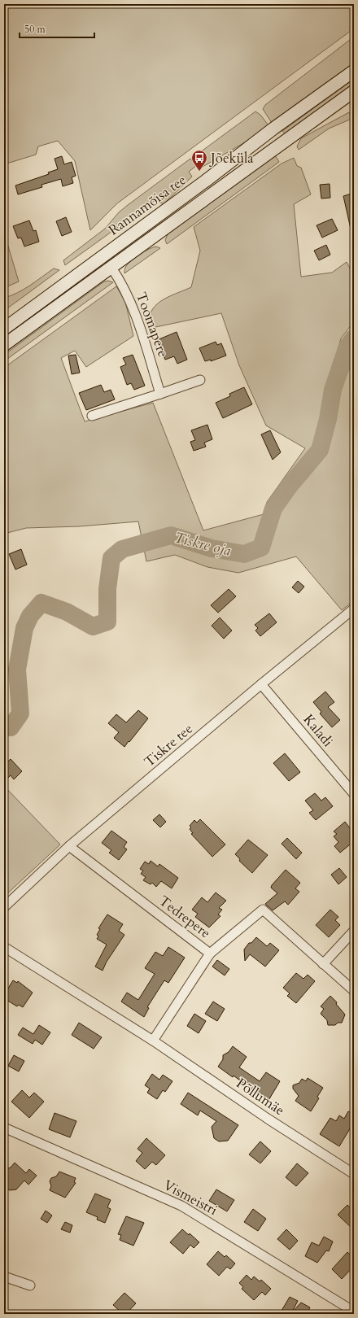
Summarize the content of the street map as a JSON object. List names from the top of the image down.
{
  "streets": {
    "street": [
      "Rannamõisa tee",
      "Toomapere",
      "Kaladi",
      "Tiskre tee",
      "Tedrepere",
      "Põllumäe",
      "Vismeistri"
    ]
  },
  "crossings": [
    ["Kaladi", "Tiskre tee"],
    ["Tiskre tee", "Tedrepere"]
  ],
  "water": ["Tiskre oja"],
  "places": {
    "bus stop": ["Jõeküla"]
  },
  "scale_bar": "50 m"
}
